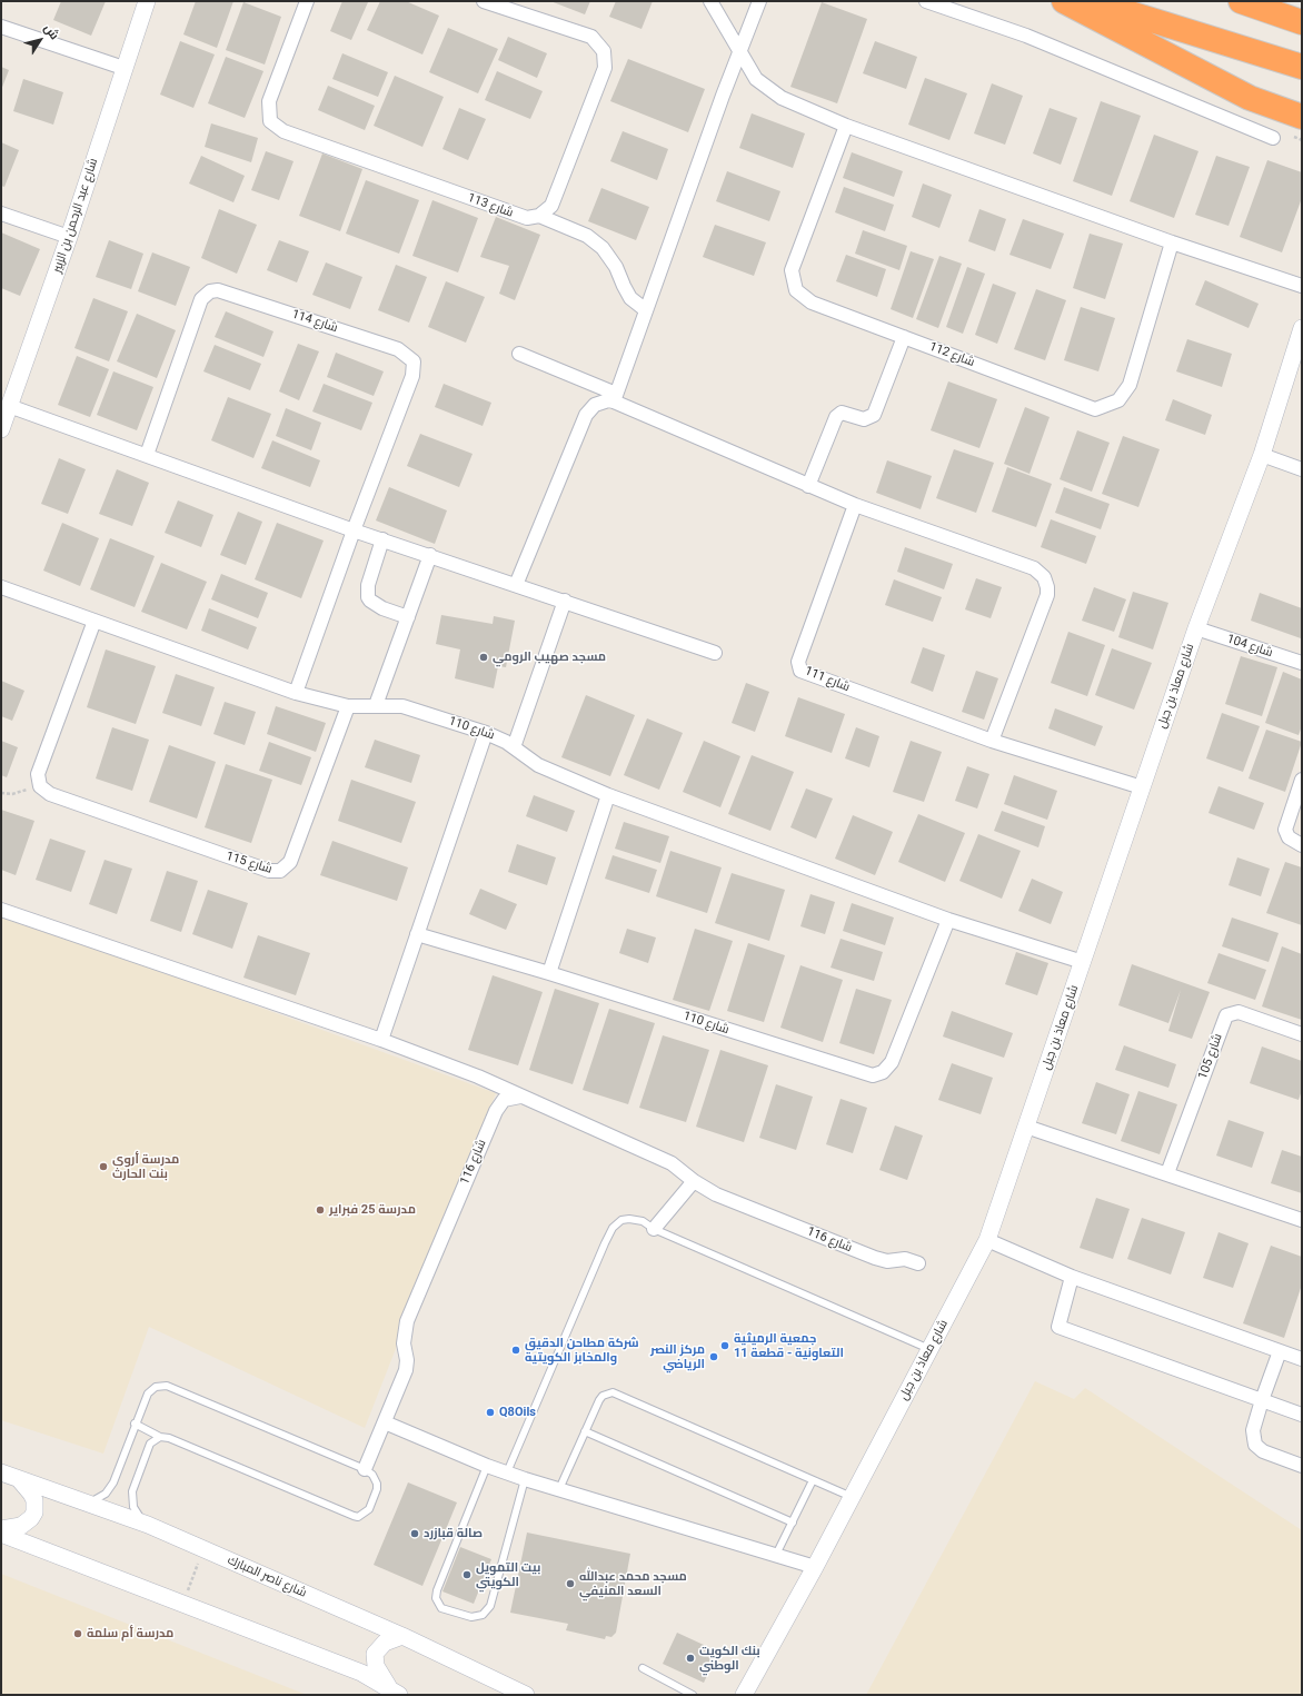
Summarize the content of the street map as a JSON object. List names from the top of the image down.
{
  "streets": {
    "street": [
      "شارع 113",
      "شارع عبد الرحمن بن الزبير",
      "شارع 114",
      "شارع 112",
      "شارع 104",
      "شارع 111",
      "شارع معاذ بن جبل",
      "شارع 110",
      "شارع 115",
      "شارع 105",
      "شارع 116",
      "شارع ناصر المبارك"
    ]
  },
  "crossings": [
    ["شارع 104", "شارع معاذ بن جبل"],
    ["شارع 111", "شارع معاذ بن جبل"],
    ["شارع معاذ بن جبل", "شارع 110"],
    ["شارع 110", "شارع 115"]
  ],
  "places": [
    "مسجد صهيب الرومي",
    "مدرسة أروى بنت الحارث",
    "مدرسة 25 فبراير",
    "جمعية الرميثية التعاونية - قطعة 11",
    "شركة مطاحن الدقيق والمخابز الكويتية",
    "مركز النصر الرياضي",
    "Q8Oils",
    "صالة قبازرد",
    "بيت التمويل الكويتي",
    "مسجد محمد عبدالله السعد المنيفي",
    "مدرسة أم سلمة",
    "بنك الكويت الوطني"
  ],
  "north": "top right"
}
